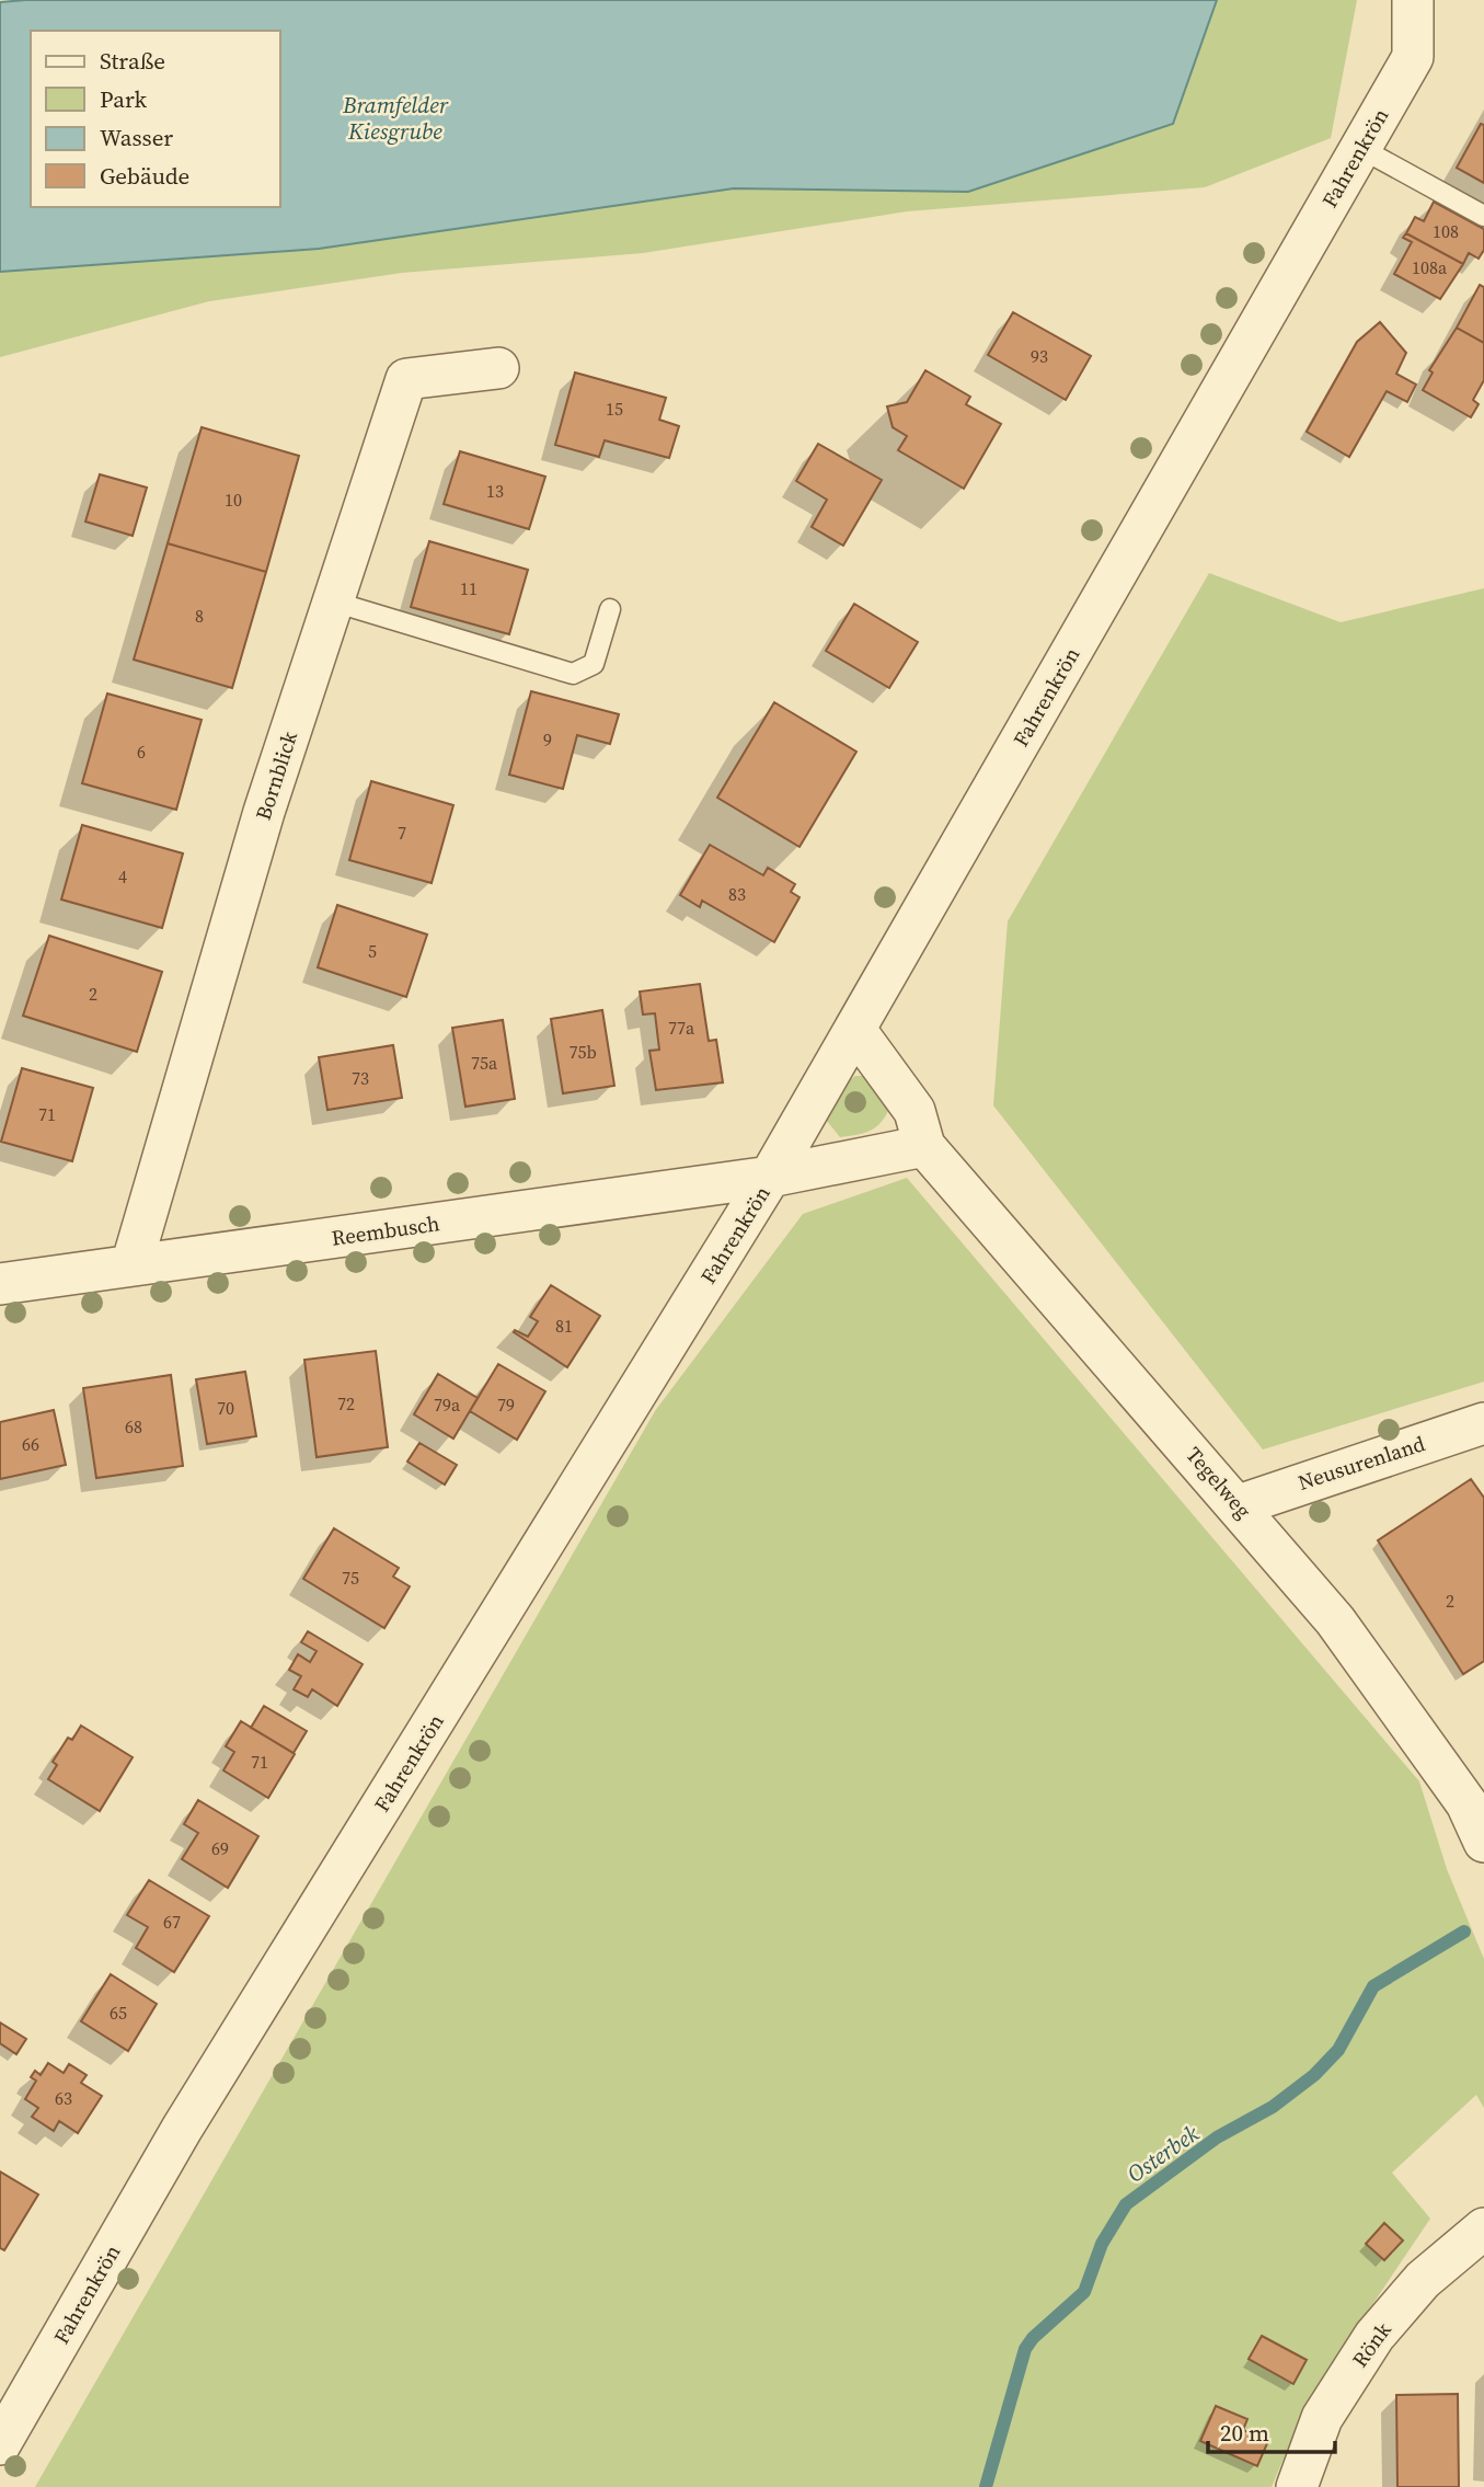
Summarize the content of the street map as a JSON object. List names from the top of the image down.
{
  "streets": {
    "street": [
      "Fahrenkrön",
      "Bornblick",
      "Reembusch",
      "Neusurenland",
      "Tegelweg",
      "Rönk"
    ]
  },
  "crossings": [
    ["Fahrenkrön", "Reembusch"],
    ["Fahrenkrön", "Tegelweg"],
    ["Bornblick", "Reembusch"],
    ["Neusurenland", "Tegelweg"]
  ],
  "water": ["Bramfelder Kiesgrube", "Osterbek"],
  "house_numbers": [
    "108",
    "108a",
    "93",
    "15",
    "13",
    "10",
    "11",
    "8",
    "9",
    "6",
    "7",
    "4",
    "83",
    "5",
    "2",
    "77a",
    "75b",
    "75a",
    "73",
    "71",
    "81",
    "72",
    "79a",
    "79",
    "70",
    "68",
    "66",
    "75",
    "2",
    "71",
    "69",
    "67",
    "65",
    "63"
  ],
  "legend": [
    "Straße",
    "Park",
    "Wasser",
    "Gebäude"
  ],
  "scale_bar": "20 m"
}
